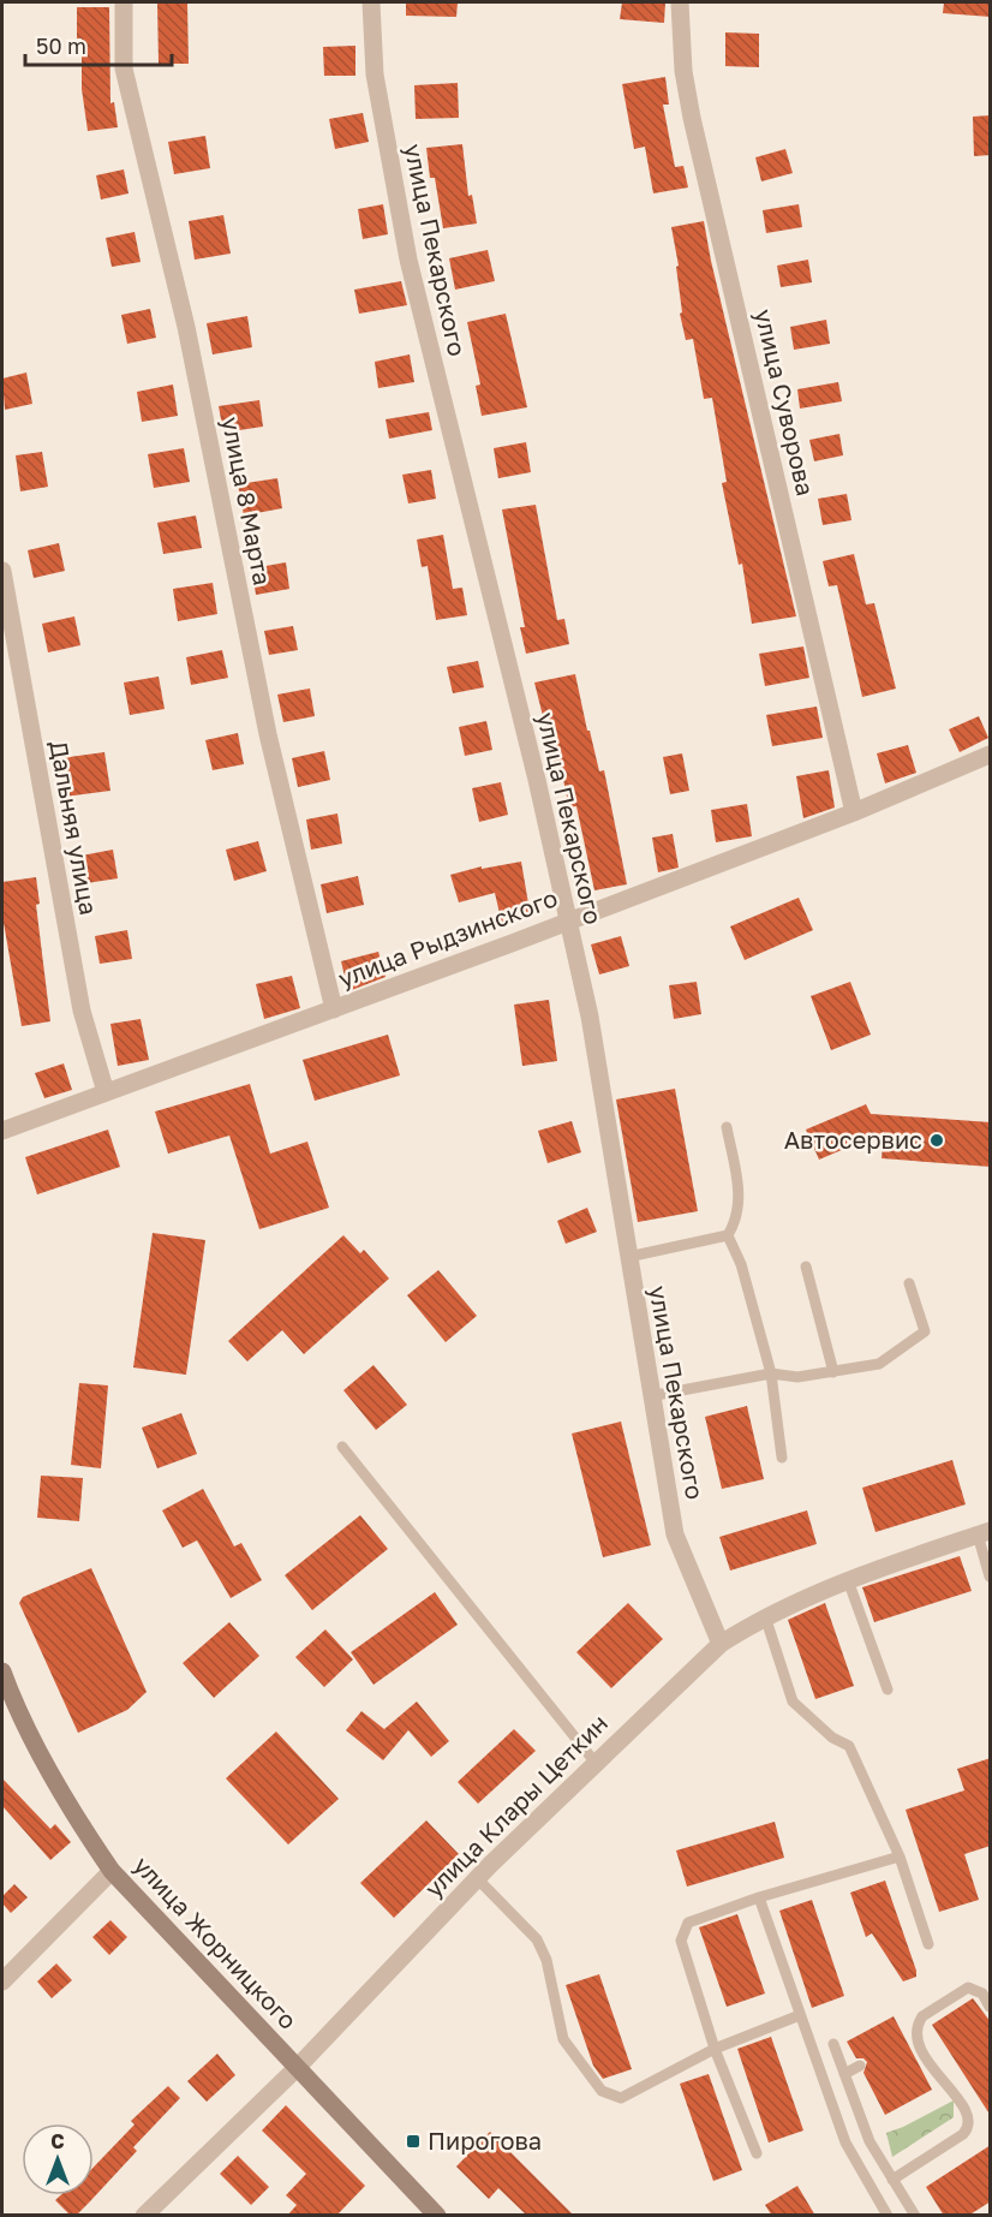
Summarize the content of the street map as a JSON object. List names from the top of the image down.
{
  "streets": {
    "main road": ["улица Жорницкого"],
    "street": [
      "улица Пекарского",
      "улица Суворова",
      "улица 8 Марта",
      "Дальняя улица",
      "улица Рыдзинского",
      "улица Клары Цеткин"
    ]
  },
  "crossings": [
    ["улица Пекарского", "улица Рыдзинского"],
    ["улица Пекарского", "улица Клары Цеткин"],
    ["улица Суворова", "улица Рыдзинского"],
    ["улица 8 Марта", "улица Рыдзинского"],
    ["Дальняя улица", "улица Рыдзинского"],
    ["улица Клары Цеткин", "улица Жорницкого"]
  ],
  "places": {
    "other": ["Автосервис"],
    "transit": ["Пирогова"]
  },
  "scale_bar": "50 m",
  "north": "top"
}
